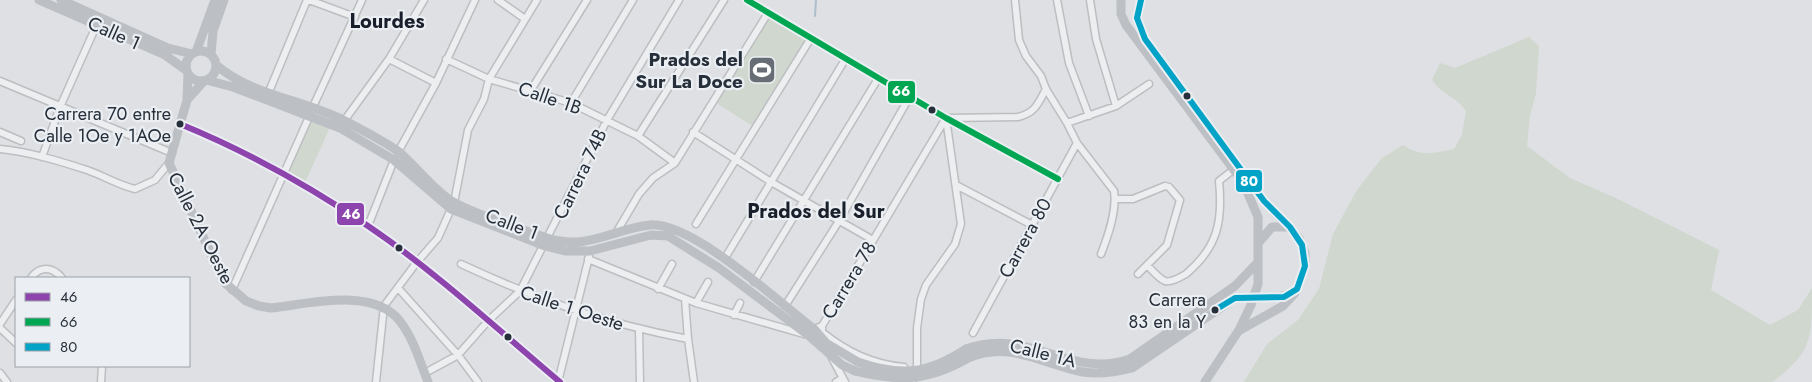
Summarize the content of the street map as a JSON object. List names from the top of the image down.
{
  "streets": {
    "street": [
      "Calle 1",
      "Calle 1B",
      "Carrera 74B",
      "Calle 2A Oeste",
      "Carrera 80",
      "Carrera 78",
      "Calle 1 Oeste",
      "Calle 1A"
    ]
  },
  "crossings": [
    ["Calle 1", "Carrera 74B"],
    ["Calle 1", "Carrera 78"],
    ["Calle 1", "Calle 1A"],
    ["Calle 1B", "Carrera 74B"],
    ["Carrera 74B", "Calle 1 Oeste"],
    ["Carrera 78", "Calle 1A"]
  ],
  "districts": ["Lourdes", "Prados del Sur"],
  "places": {
    "sports": ["Prados del Sur La Doce"],
    "other": ["Carrera 70 entre Calle 1Oe y 1AOe", "Carrera 83 en la Y"]
  },
  "lines": ["transit line 66", "transit line 80", "transit line 46"],
  "legend": ["46", "66", "80"]
}
